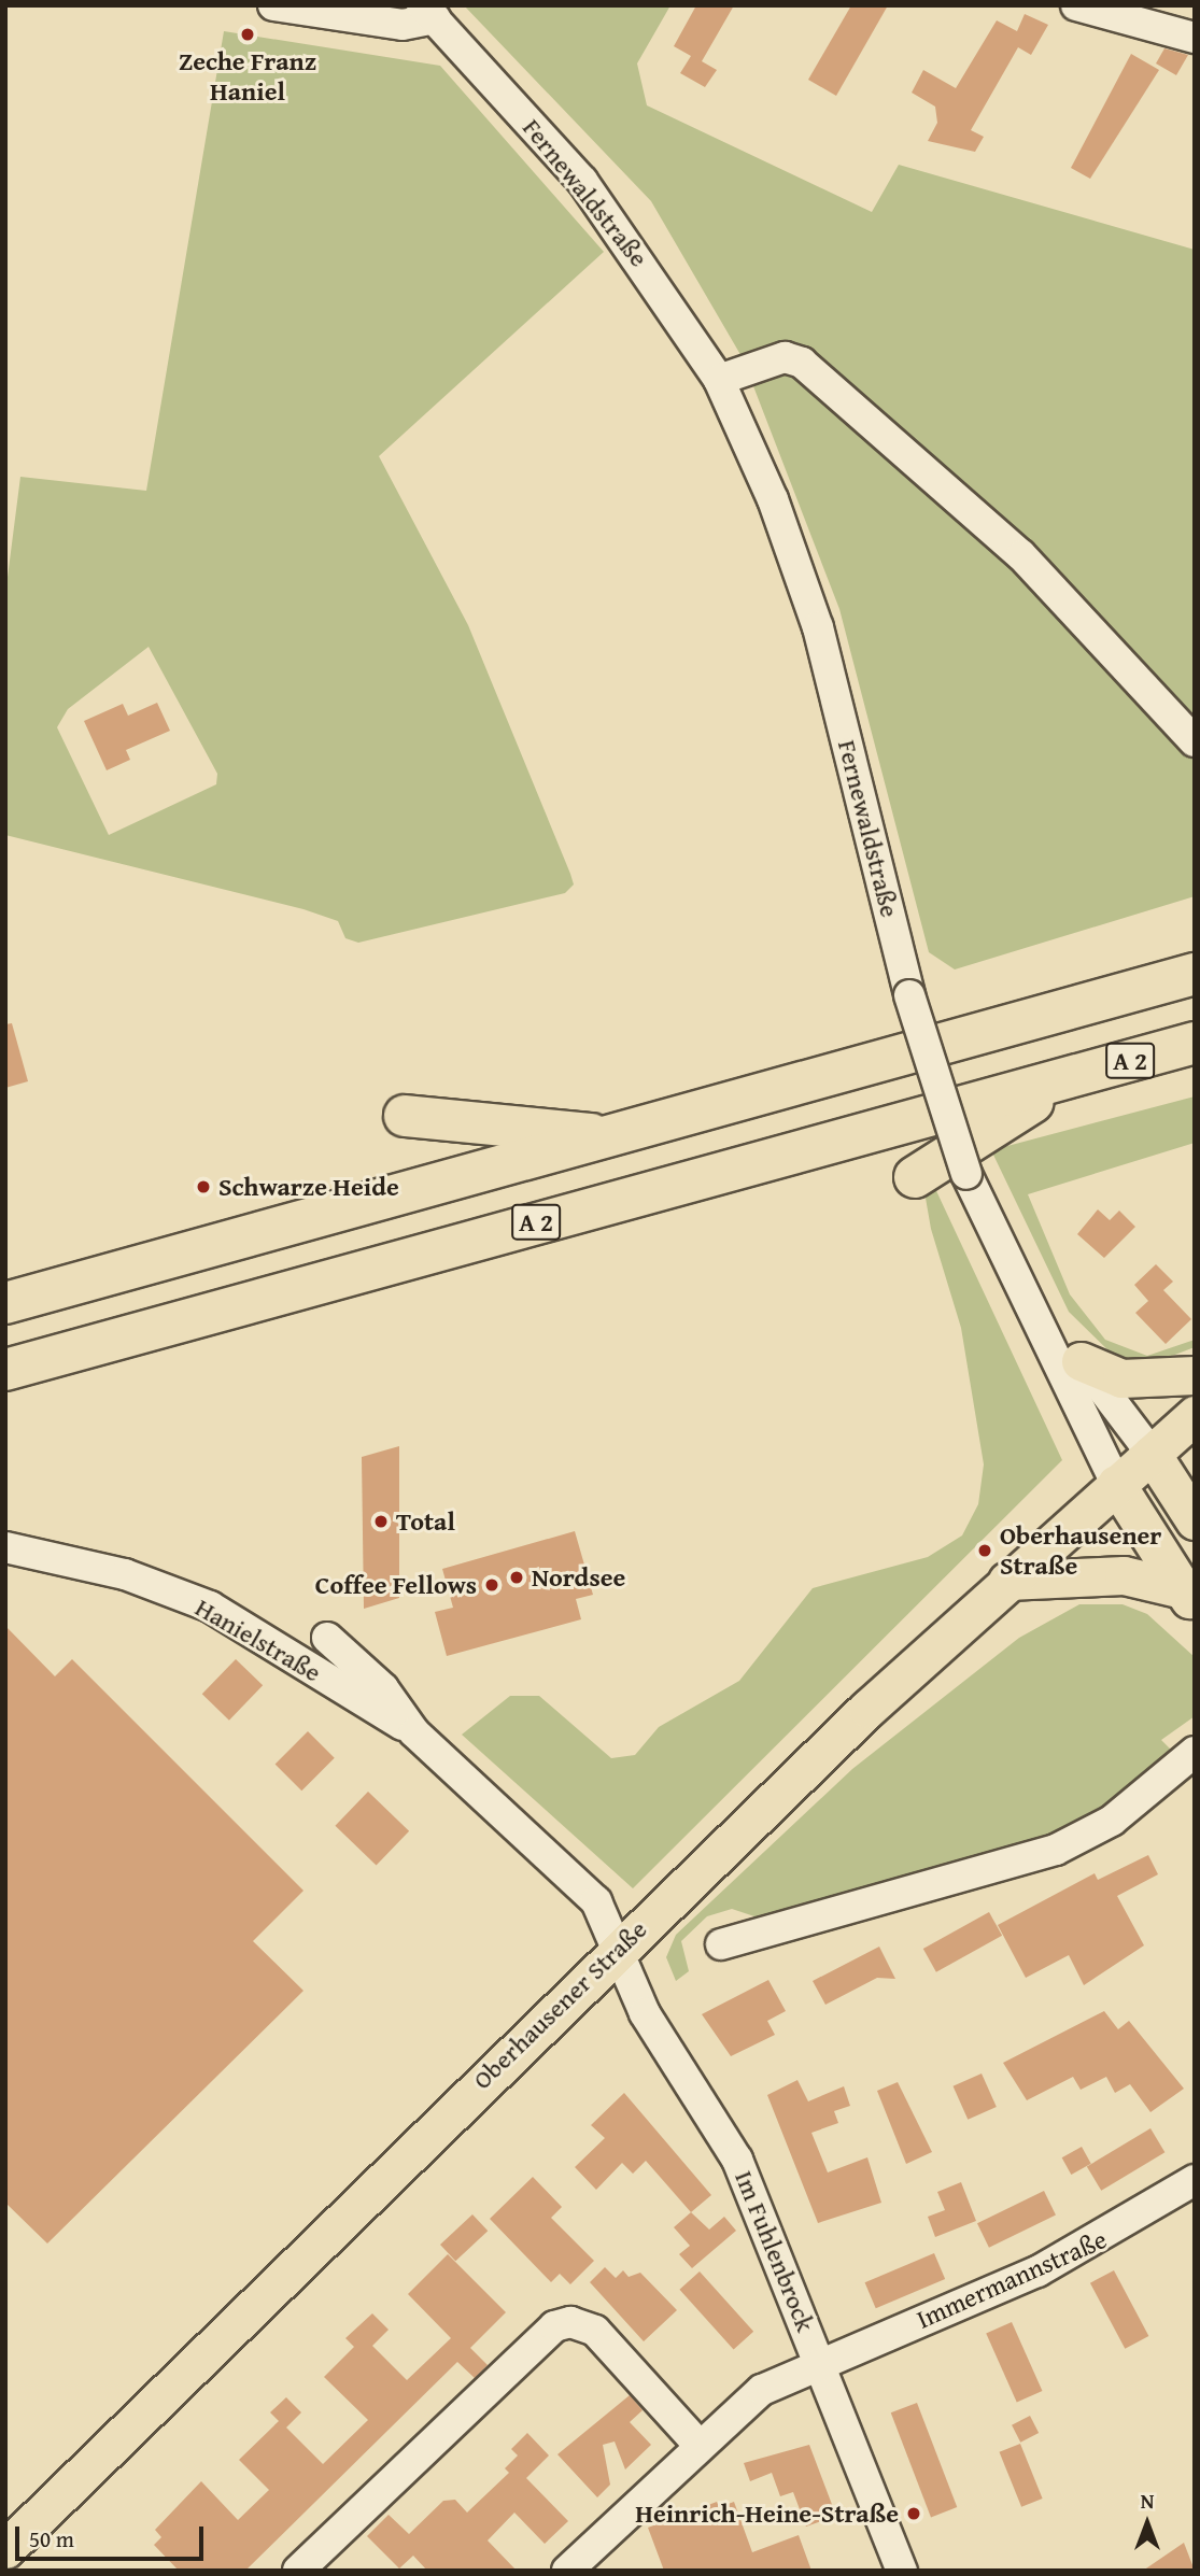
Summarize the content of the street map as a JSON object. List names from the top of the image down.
{
  "streets": {
    "highway": ["A 2"],
    "main road": ["Fernewaldstraße", "Oberhausener Straße"],
    "street": ["Hanielstraße", "Im Fuhlenbrock", "Immermannstraße"]
  },
  "crossings": [
    ["Fernewaldstraße", "Oberhausener Straße"],
    ["Hanielstraße", "Oberhausener Straße"],
    ["Hanielstraße", "Im Fuhlenbrock"],
    ["Oberhausener Straße", "Im Fuhlenbrock"],
    ["Im Fuhlenbrock", "Immermannstraße"]
  ],
  "places": [
    "Zeche Franz Haniel",
    "Schwarze Heide",
    "Total",
    "Oberhausener Straße",
    "Nordsee",
    "Coffee Fellows",
    "Heinrich-Heine-Straße"
  ],
  "scale_bar": "50 m",
  "north": "top"
}
